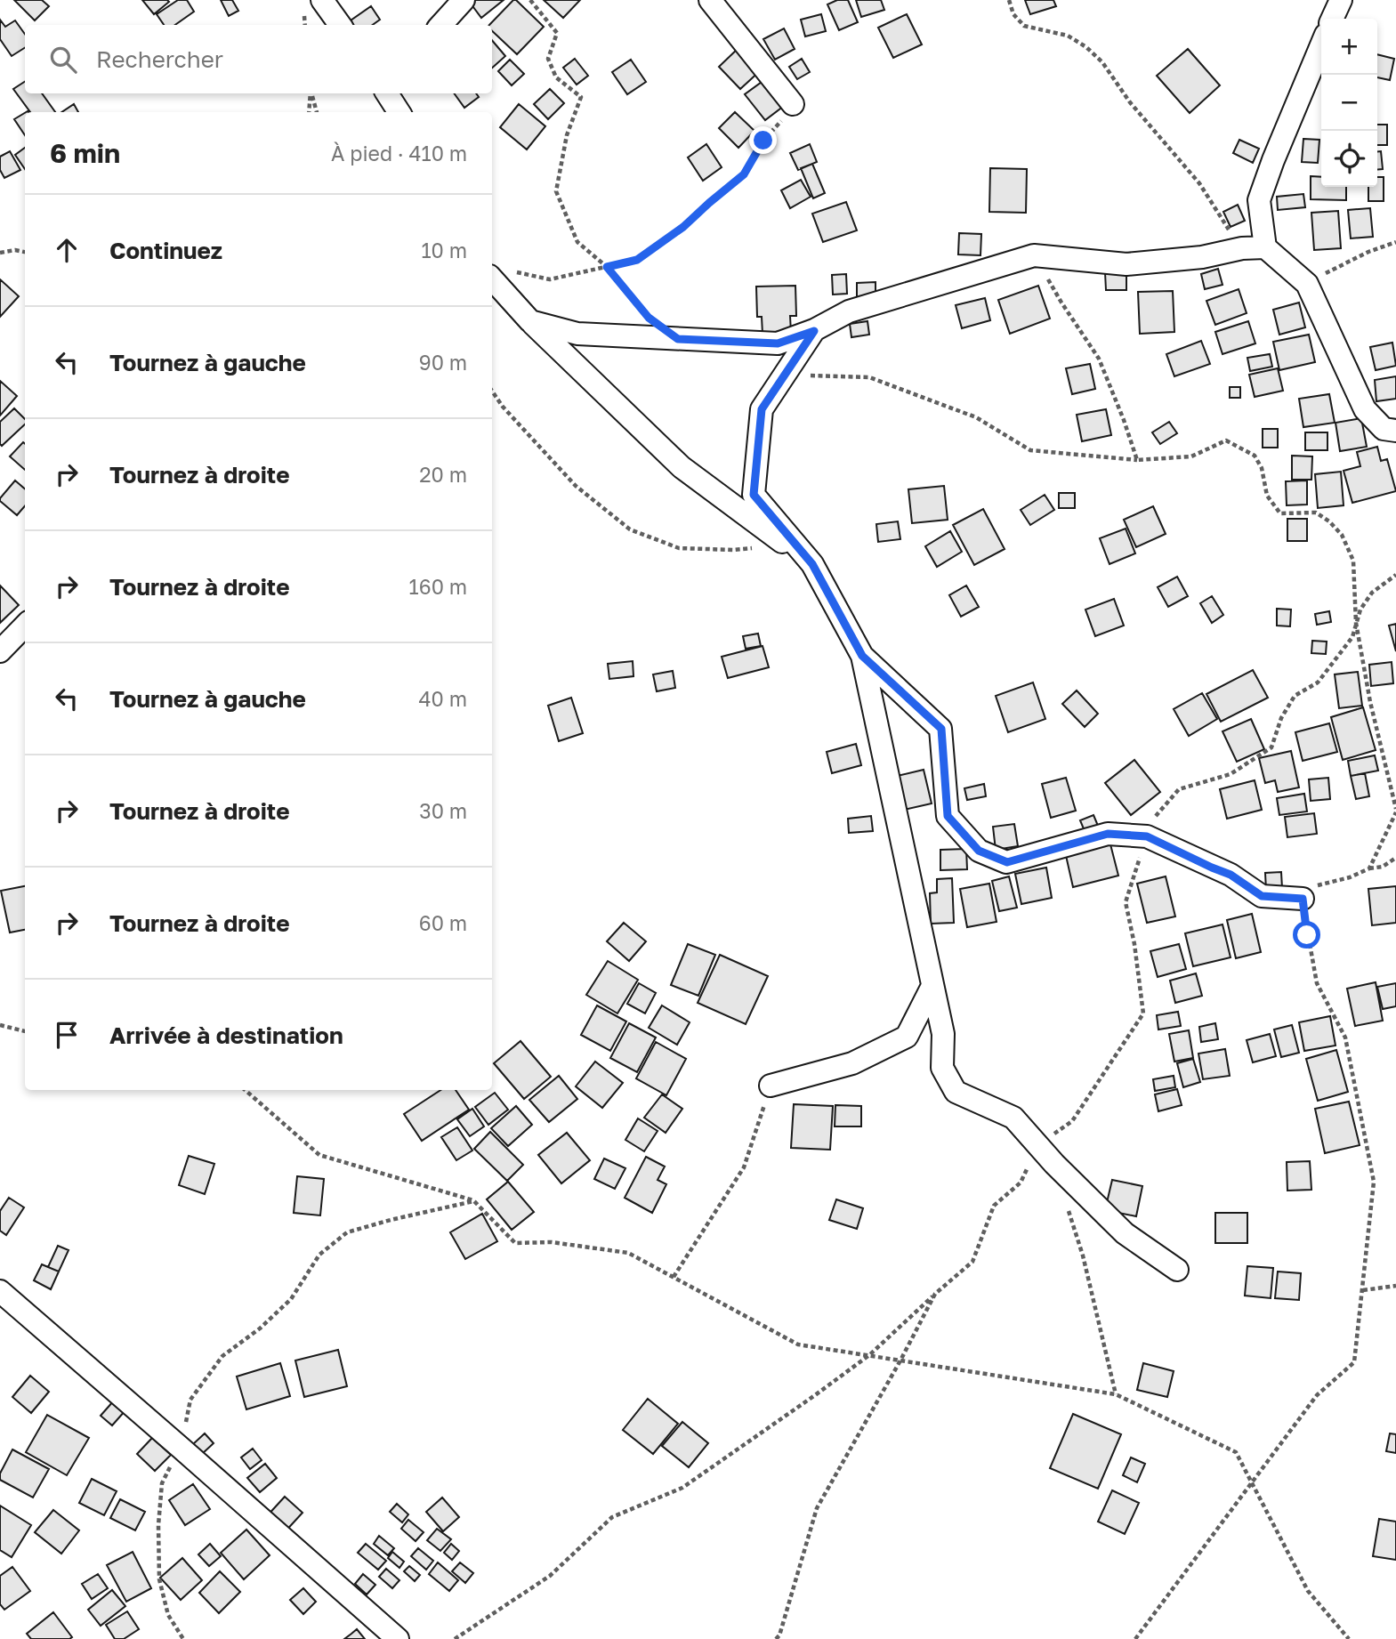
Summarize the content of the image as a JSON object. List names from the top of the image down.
{
  "page": {
    "map_buttons": ["+", "−"],
    "search": "Rechercher",
    "heading": ["6 min", "À pied · 410 m"],
    "list": [
      ["Continuez", "10 m"],
      ["Tournez à gauche", "90 m"],
      ["Tournez à droite", "20 m"],
      ["Tournez à droite", "160 m"],
      ["Tournez à gauche", "40 m"],
      ["Tournez à droite", "30 m"],
      ["Tournez à droite", "60 m"],
      "Arrivée à destination"
    ]
  }
}
